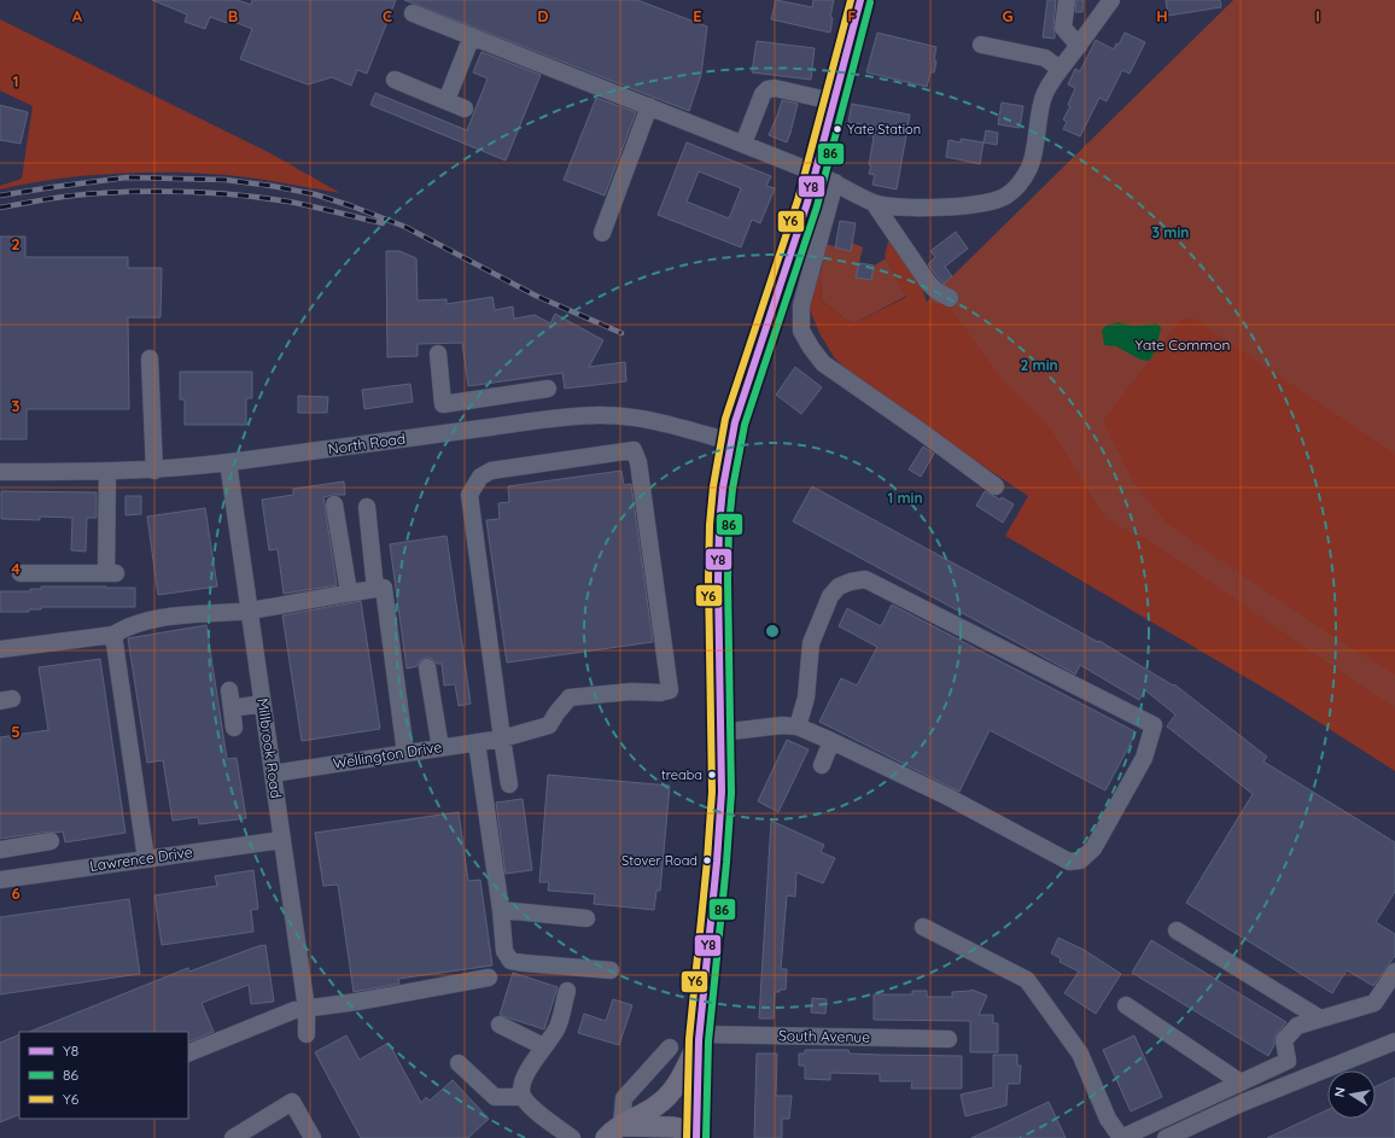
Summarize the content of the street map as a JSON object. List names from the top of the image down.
{
  "streets": {
    "street": [
      "North Road",
      "Millbrook Road",
      "Wellington Drive",
      "Lawrence Drive",
      "South Avenue"
    ]
  },
  "crossings": [
    ["North Road", "Millbrook Road"],
    ["Millbrook Road", "Wellington Drive"],
    ["Millbrook Road", "Lawrence Drive"]
  ],
  "parks": ["Yate Common"],
  "places": ["Yate Station", "treaba", "Stover Road"],
  "lines": ["transit line Y8", "transit line Y6", "transit line 86"],
  "legend": ["Y8", "86", "Y6"],
  "north": "left",
  "grid": {
    "columns": [
      "A",
      "B",
      "C",
      "D",
      "E",
      "F",
      "G",
      "H",
      "I"
    ],
    "rows": [
      "1",
      "2",
      "3",
      "4",
      "5",
      "6"
    ]
  },
  "rings": ["3 min", "2 min", "1 min"]
}
